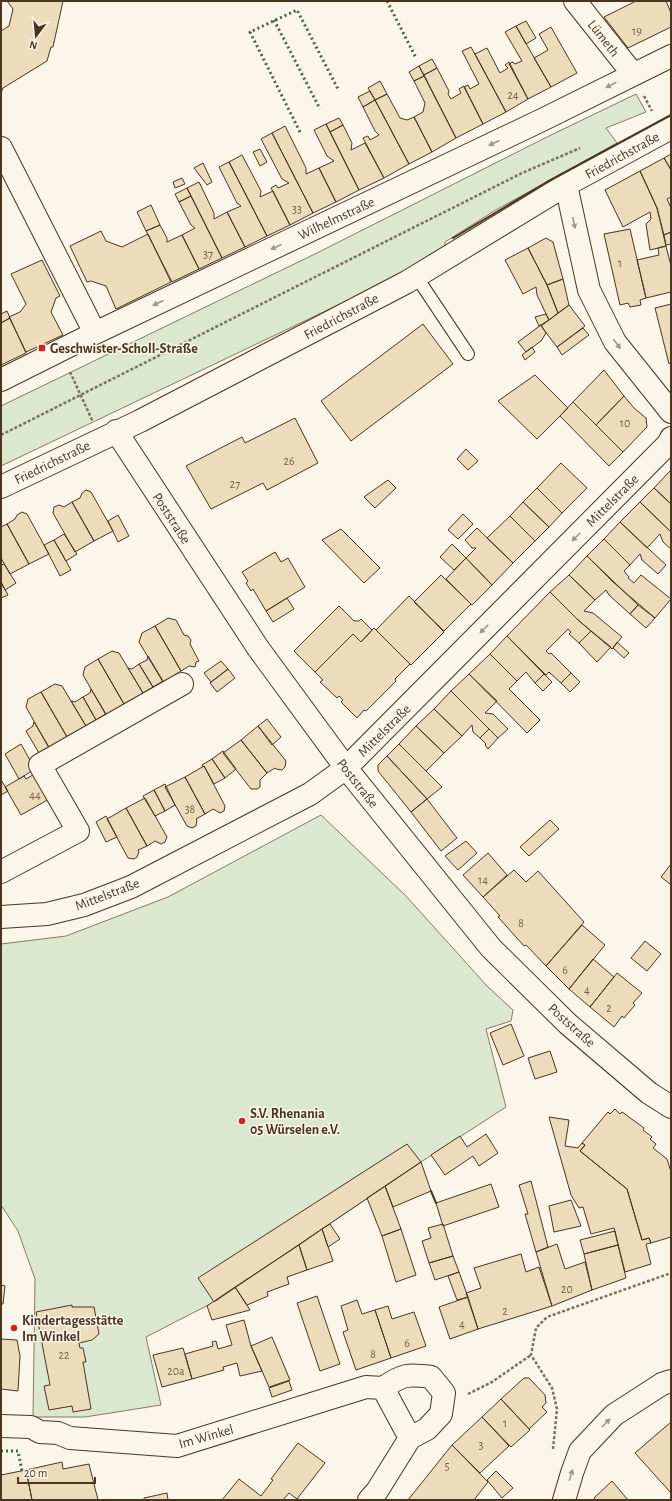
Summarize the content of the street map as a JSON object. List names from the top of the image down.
{
  "streets": {
    "street": [
      "Lümeth",
      "Friedrichstraße",
      "Wilhelmstraße",
      "Mittelstraße",
      "Poststraße",
      "Im Winkel"
    ]
  },
  "crossings": [
    ["Lümeth", "Wilhelmstraße"],
    ["Friedrichstraße", "Poststraße"],
    ["Mittelstraße", "Poststraße"]
  ],
  "one_way": ["Wilhelmstraße", "Mittelstraße"],
  "places": {
    "transit": ["Geschwister-Scholl-Straße"],
    "other": ["S.V. Rhenania 05 Würselen e.V.", "Kindertagesstätte Im Winkel"]
  },
  "house_numbers": [
    "19",
    "24",
    "33",
    "37",
    "1",
    "10",
    "26",
    "27",
    "44",
    "38",
    "14",
    "8",
    "6",
    "4",
    "2",
    "20",
    "2",
    "4",
    "6",
    "8",
    "22",
    "20a",
    "1",
    "3",
    "5"
  ],
  "scale_bar": "20 m",
  "north": "bottom"
}
